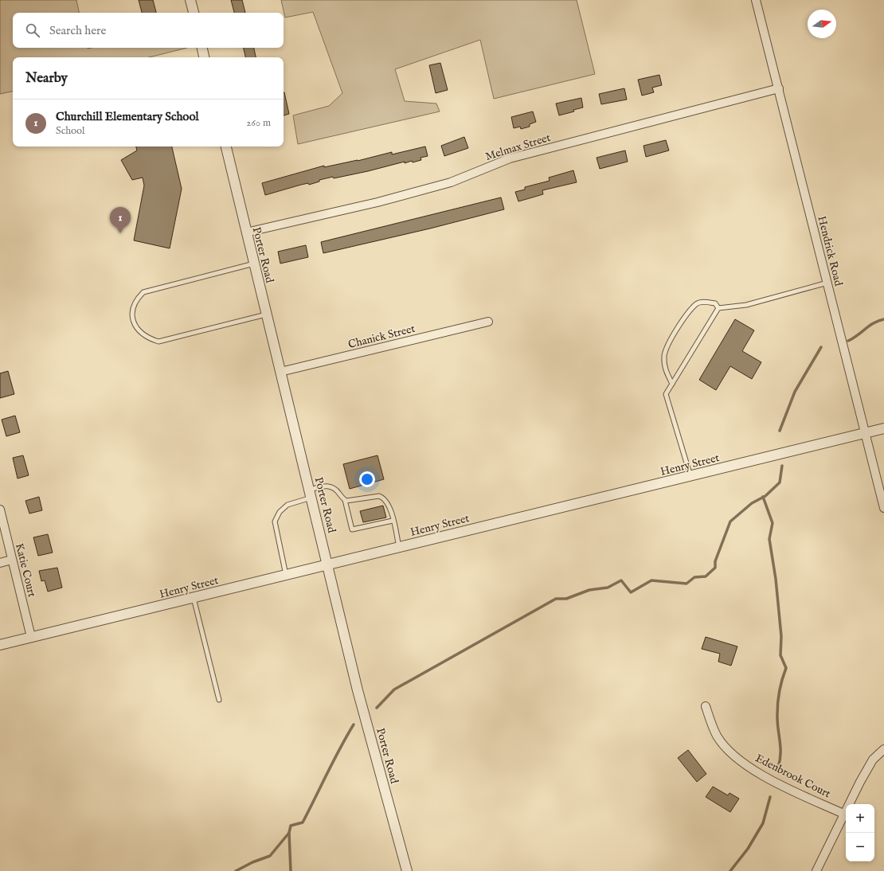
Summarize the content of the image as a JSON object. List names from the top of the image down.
{
  "streets": {
    "street": [
      "Melmax Street",
      "Hendrick Road",
      "Porter Road",
      "Chanick Street",
      "Henry Street",
      "Katie Court",
      "Edenbrook Court"
    ]
  },
  "crossings": [
    ["Melmax Street", "Hendrick Road"],
    ["Melmax Street", "Porter Road"],
    ["Hendrick Road", "Henry Street"],
    ["Porter Road", "Chanick Street"],
    ["Porter Road", "Henry Street"],
    ["Henry Street", "Katie Court"]
  ],
  "north": "right",
  "page": {
    "search": "Search here",
    "heading": "Nearby",
    "list": [
      {
        "mark": "1",
        "name": "Churchill Elementary School",
        "note": "School",
        "value": "260 m"
      }
    ],
    "pins": "1",
    "map_buttons": ["+", "−"]
  }
}
